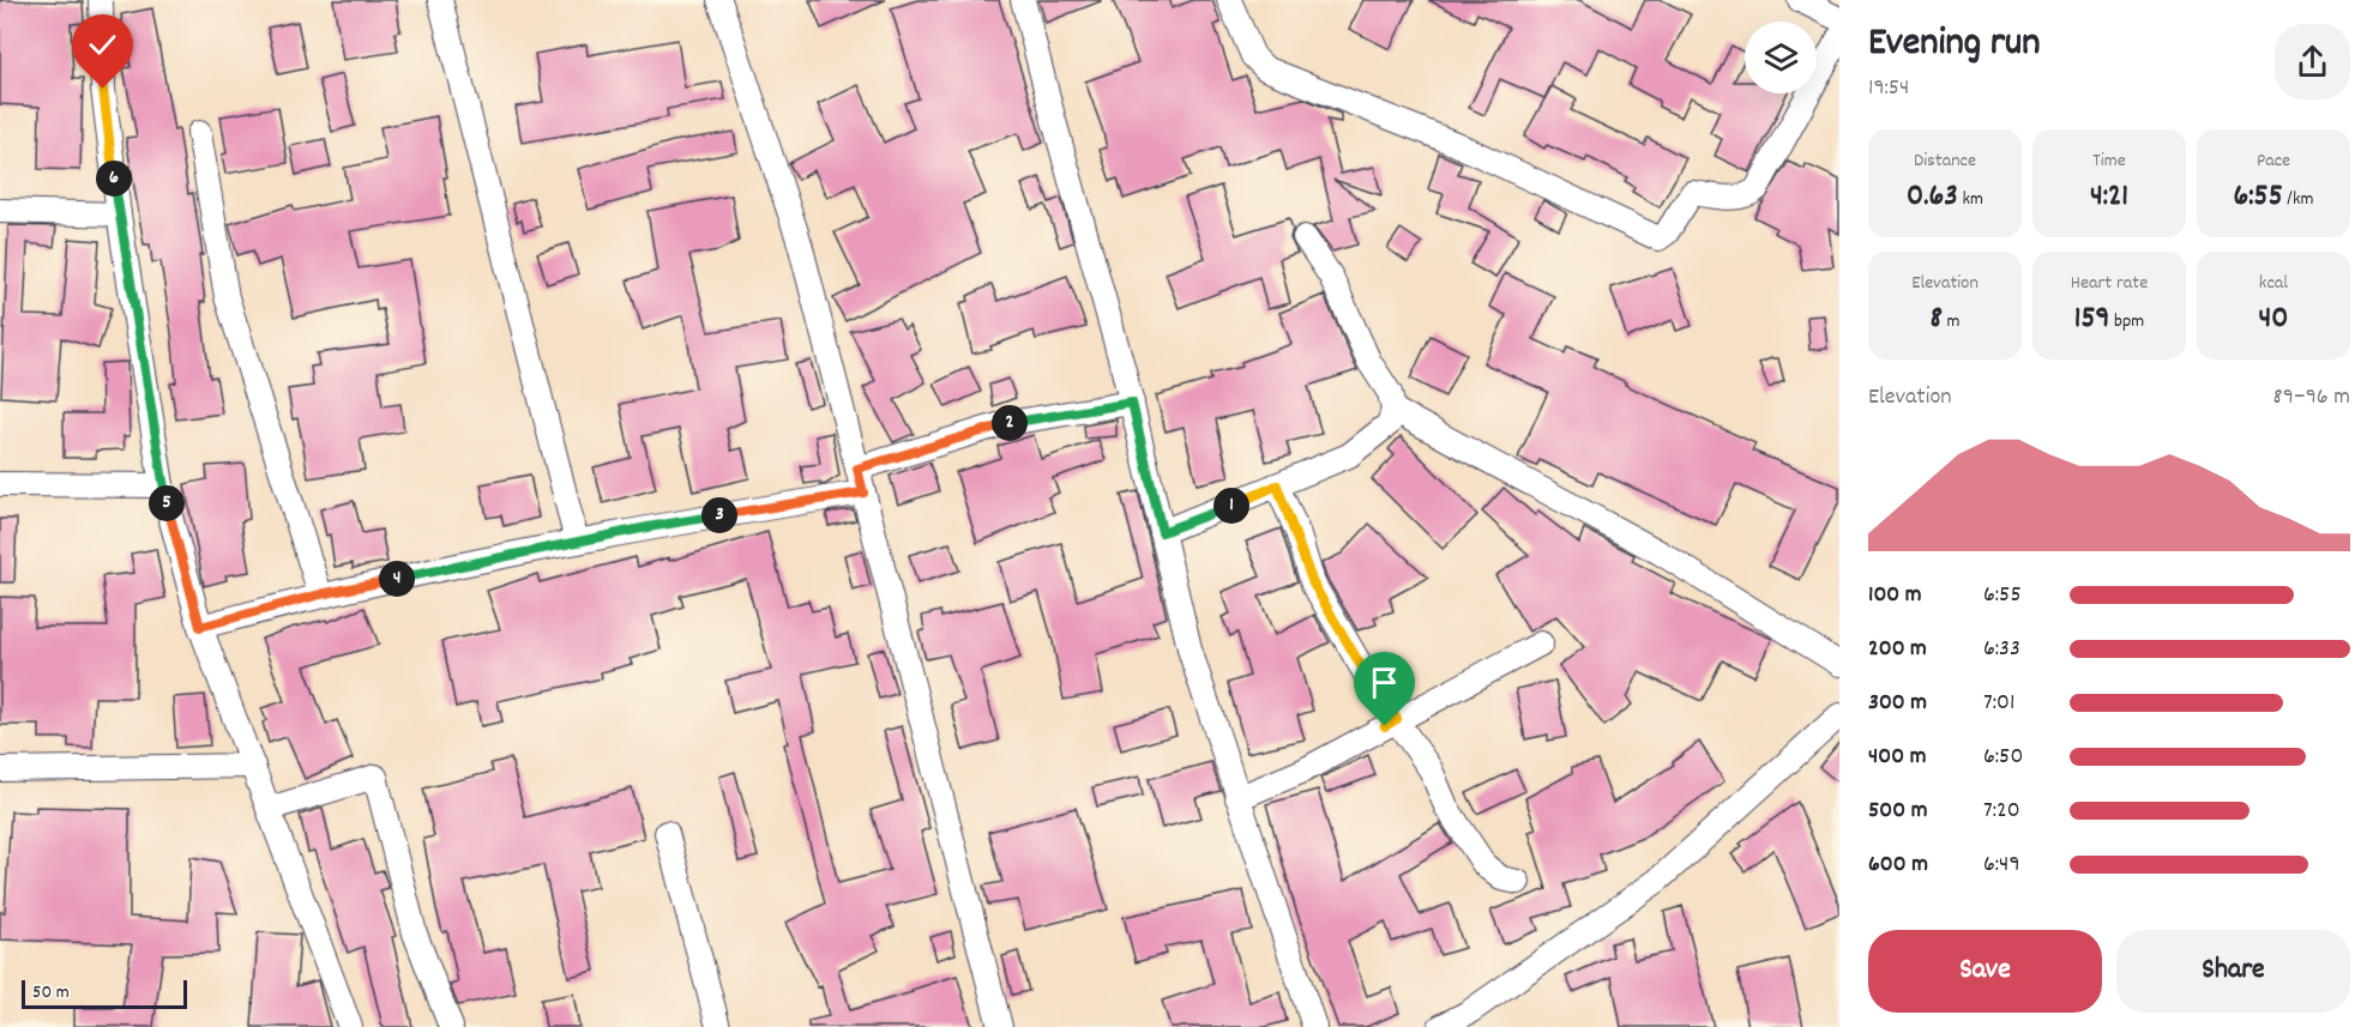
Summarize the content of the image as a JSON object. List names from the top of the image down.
{
  "scale_bar": "50 m",
  "page": {
    "heading": ["Evening run", "19:54"],
    "stats": [
      ["Distance", "0.63 km"],
      ["Time", "4:21"],
      ["Pace", "6:55 /km"],
      ["Elevation", "8 m"],
      ["Heart rate", "159 bpm"],
      ["kcal", "40"]
    ],
    "pins": [
      "6",
      "2",
      "5",
      "1",
      "3",
      "4"
    ],
    "chart": ["Elevation", "89–96 m"],
    "list": [
      {
        "name": "100 m",
        "note": "6:55"
      },
      {
        "name": "200 m",
        "note": "6:33"
      },
      {
        "name": "300 m",
        "note": "7:01"
      },
      {
        "name": "400 m",
        "note": "6:50"
      },
      {
        "name": "500 m",
        "note": "7:20"
      },
      {
        "name": "600 m",
        "note": "6:49"
      }
    ],
    "buttons": ["Save", "Share"],
    "scale": "50 m"
  }
}
